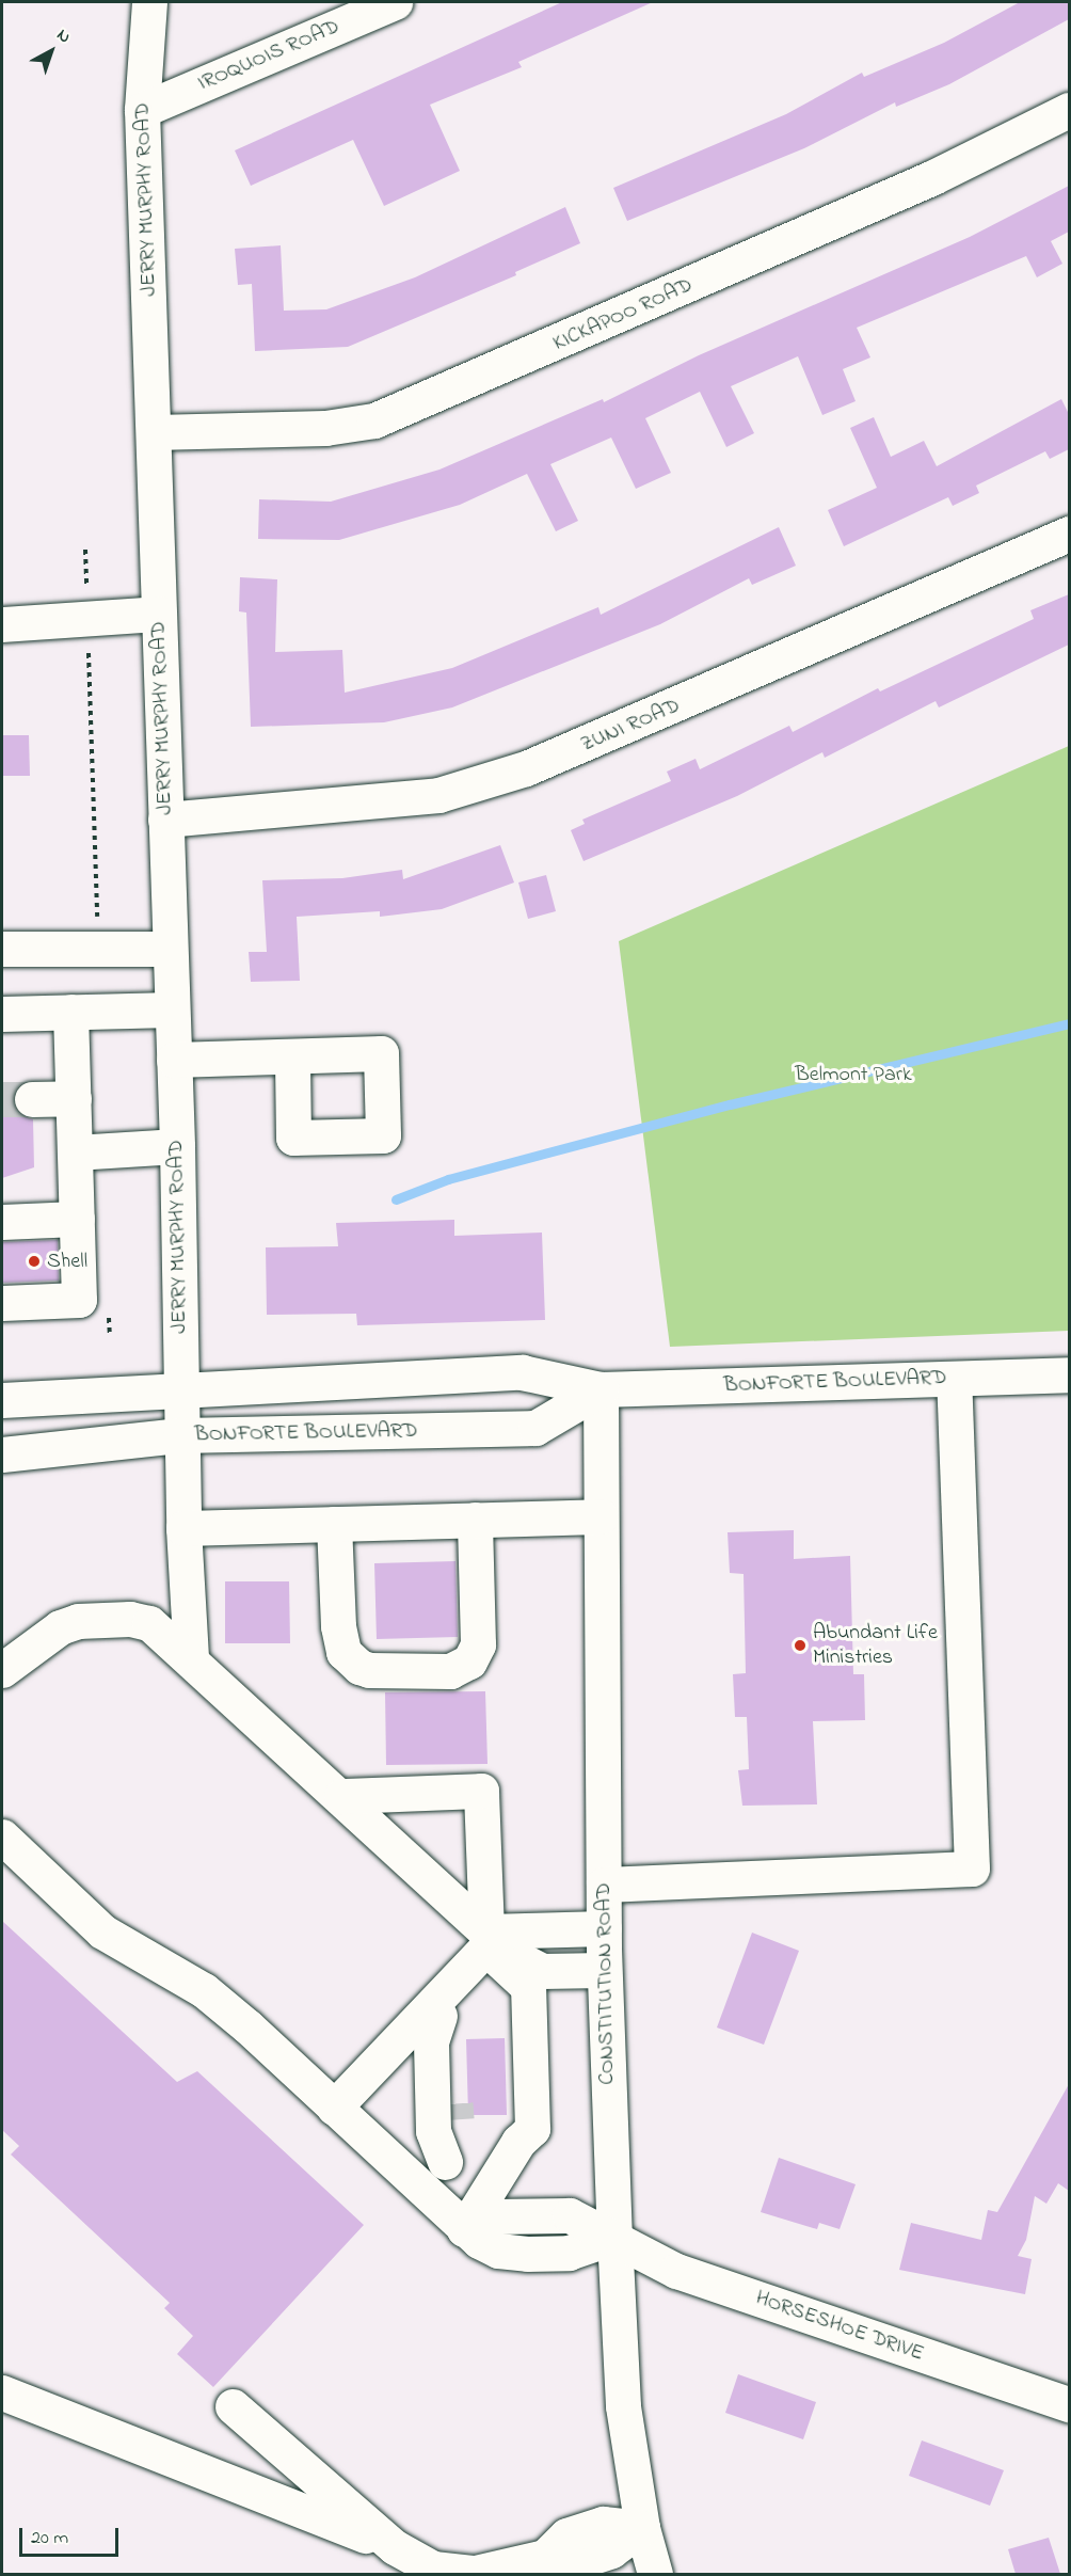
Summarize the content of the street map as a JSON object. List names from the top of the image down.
{
  "streets": {
    "street": [
      "IROQUOIS ROAD",
      "JERRY MURPHY ROAD",
      "KICKAPOO ROAD",
      "ZUNI ROAD",
      "BONFORTE BOULEVARD",
      "CONSTITUTION ROAD",
      "HORSESHOE DRIVE"
    ]
  },
  "crossings": [
    ["IROQUOIS ROAD", "JERRY MURPHY ROAD"],
    ["JERRY MURPHY ROAD", "KICKAPOO ROAD"],
    ["JERRY MURPHY ROAD", "ZUNI ROAD"],
    ["JERRY MURPHY ROAD", "BONFORTE BOULEVARD"],
    ["BONFORTE BOULEVARD", "CONSTITUTION ROAD"],
    ["CONSTITUTION ROAD", "HORSESHOE DRIVE"]
  ],
  "parks": ["Belmont Park"],
  "places": ["Shell", "Abundant Life Ministries"],
  "scale_bar": "20 m",
  "north": "top right"
}
